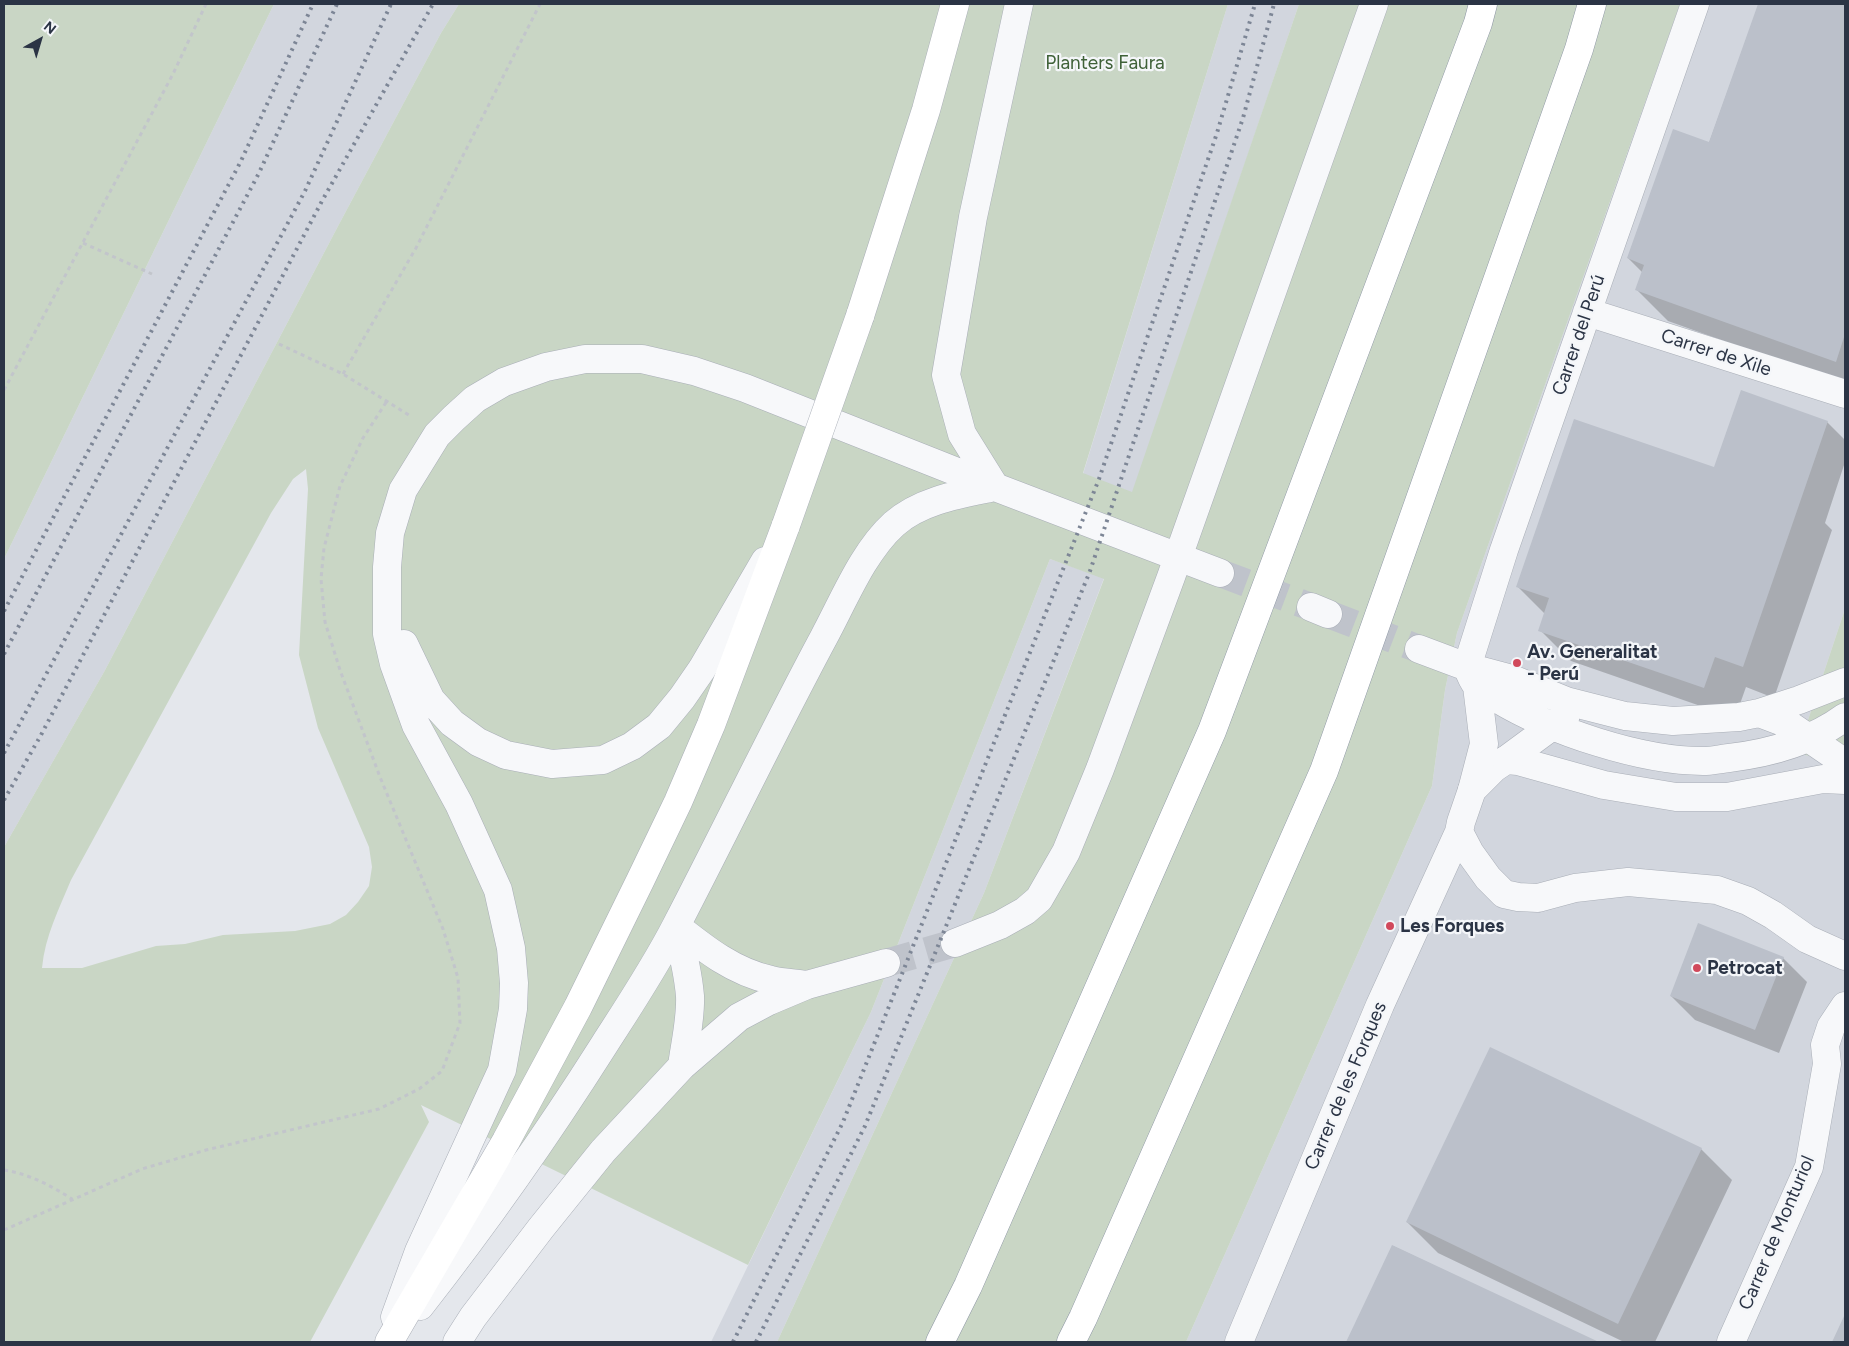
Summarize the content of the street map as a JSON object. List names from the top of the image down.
{
  "streets": {
    "street": [
      "Carrer del Perú",
      "Carrer de Xile",
      "Carrer de les Forques",
      "Carrer de Monturiol"
    ]
  },
  "crossings": [
    ["Carrer del Perú", "Carrer de Xile"]
  ],
  "parks": ["Planters Faura"],
  "places": ["Av. Generalitat - Perú", "Les Forques", "Petrocat"],
  "north": "top right"
}
